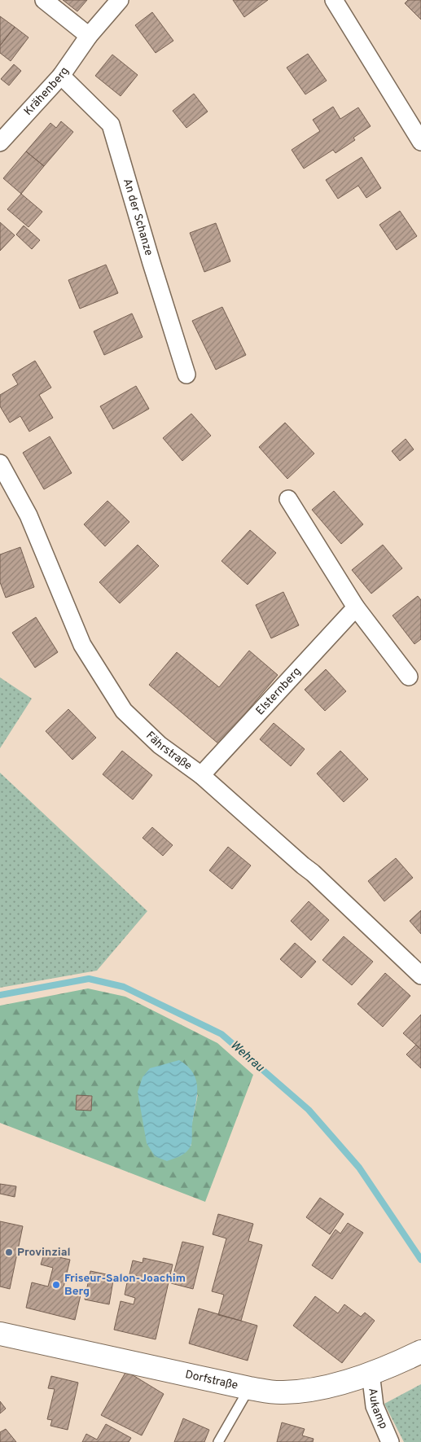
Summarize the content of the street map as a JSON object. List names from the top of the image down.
{
  "streets": {
    "main road": ["Dorfstraße"],
    "street": [
      "Krähenberg",
      "An der Schanze",
      "Elsternberg",
      "Fährstraße",
      "Aukamp"
    ]
  },
  "crossings": [
    ["Krähenberg", "An der Schanze"],
    ["Elsternberg", "Fährstraße"],
    ["Dorfstraße", "Aukamp"]
  ],
  "water": ["Wehrau"],
  "places": ["Provinzial", "Friseur-Salon-Joachim Berg"]
}
